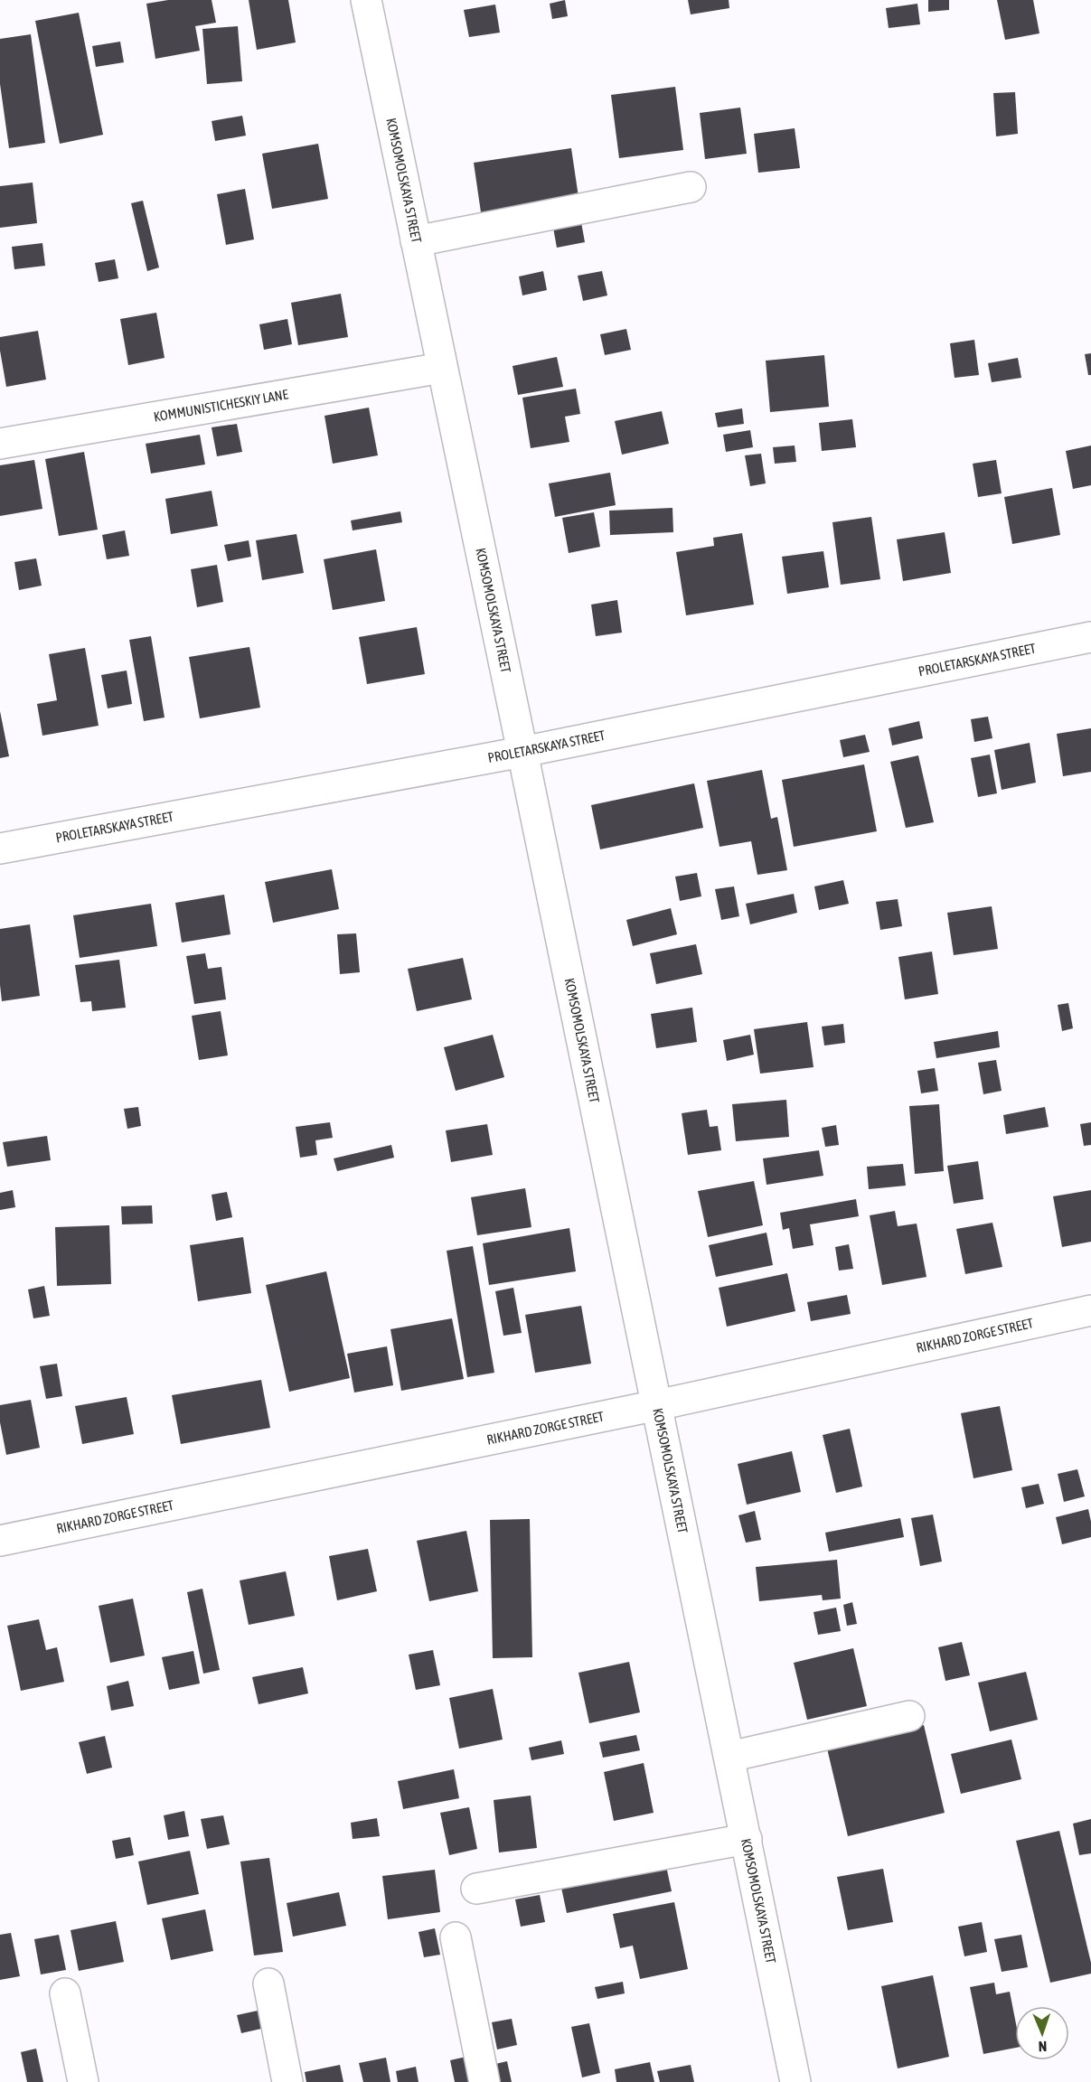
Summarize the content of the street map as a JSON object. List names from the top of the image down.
{
  "streets": {
    "street": [
      "KOMSOMOLSKAYA STREET",
      "KOMMUNISTICHESKIY LANE",
      "PROLETARSKAYA STREET",
      "RIKHARD ZORGE STREET"
    ]
  },
  "crossings": [
    ["KOMSOMOLSKAYA STREET", "KOMMUNISTICHESKIY LANE"],
    ["KOMSOMOLSKAYA STREET", "PROLETARSKAYA STREET"],
    ["KOMSOMOLSKAYA STREET", "RIKHARD ZORGE STREET"]
  ],
  "north": "bottom"
}
